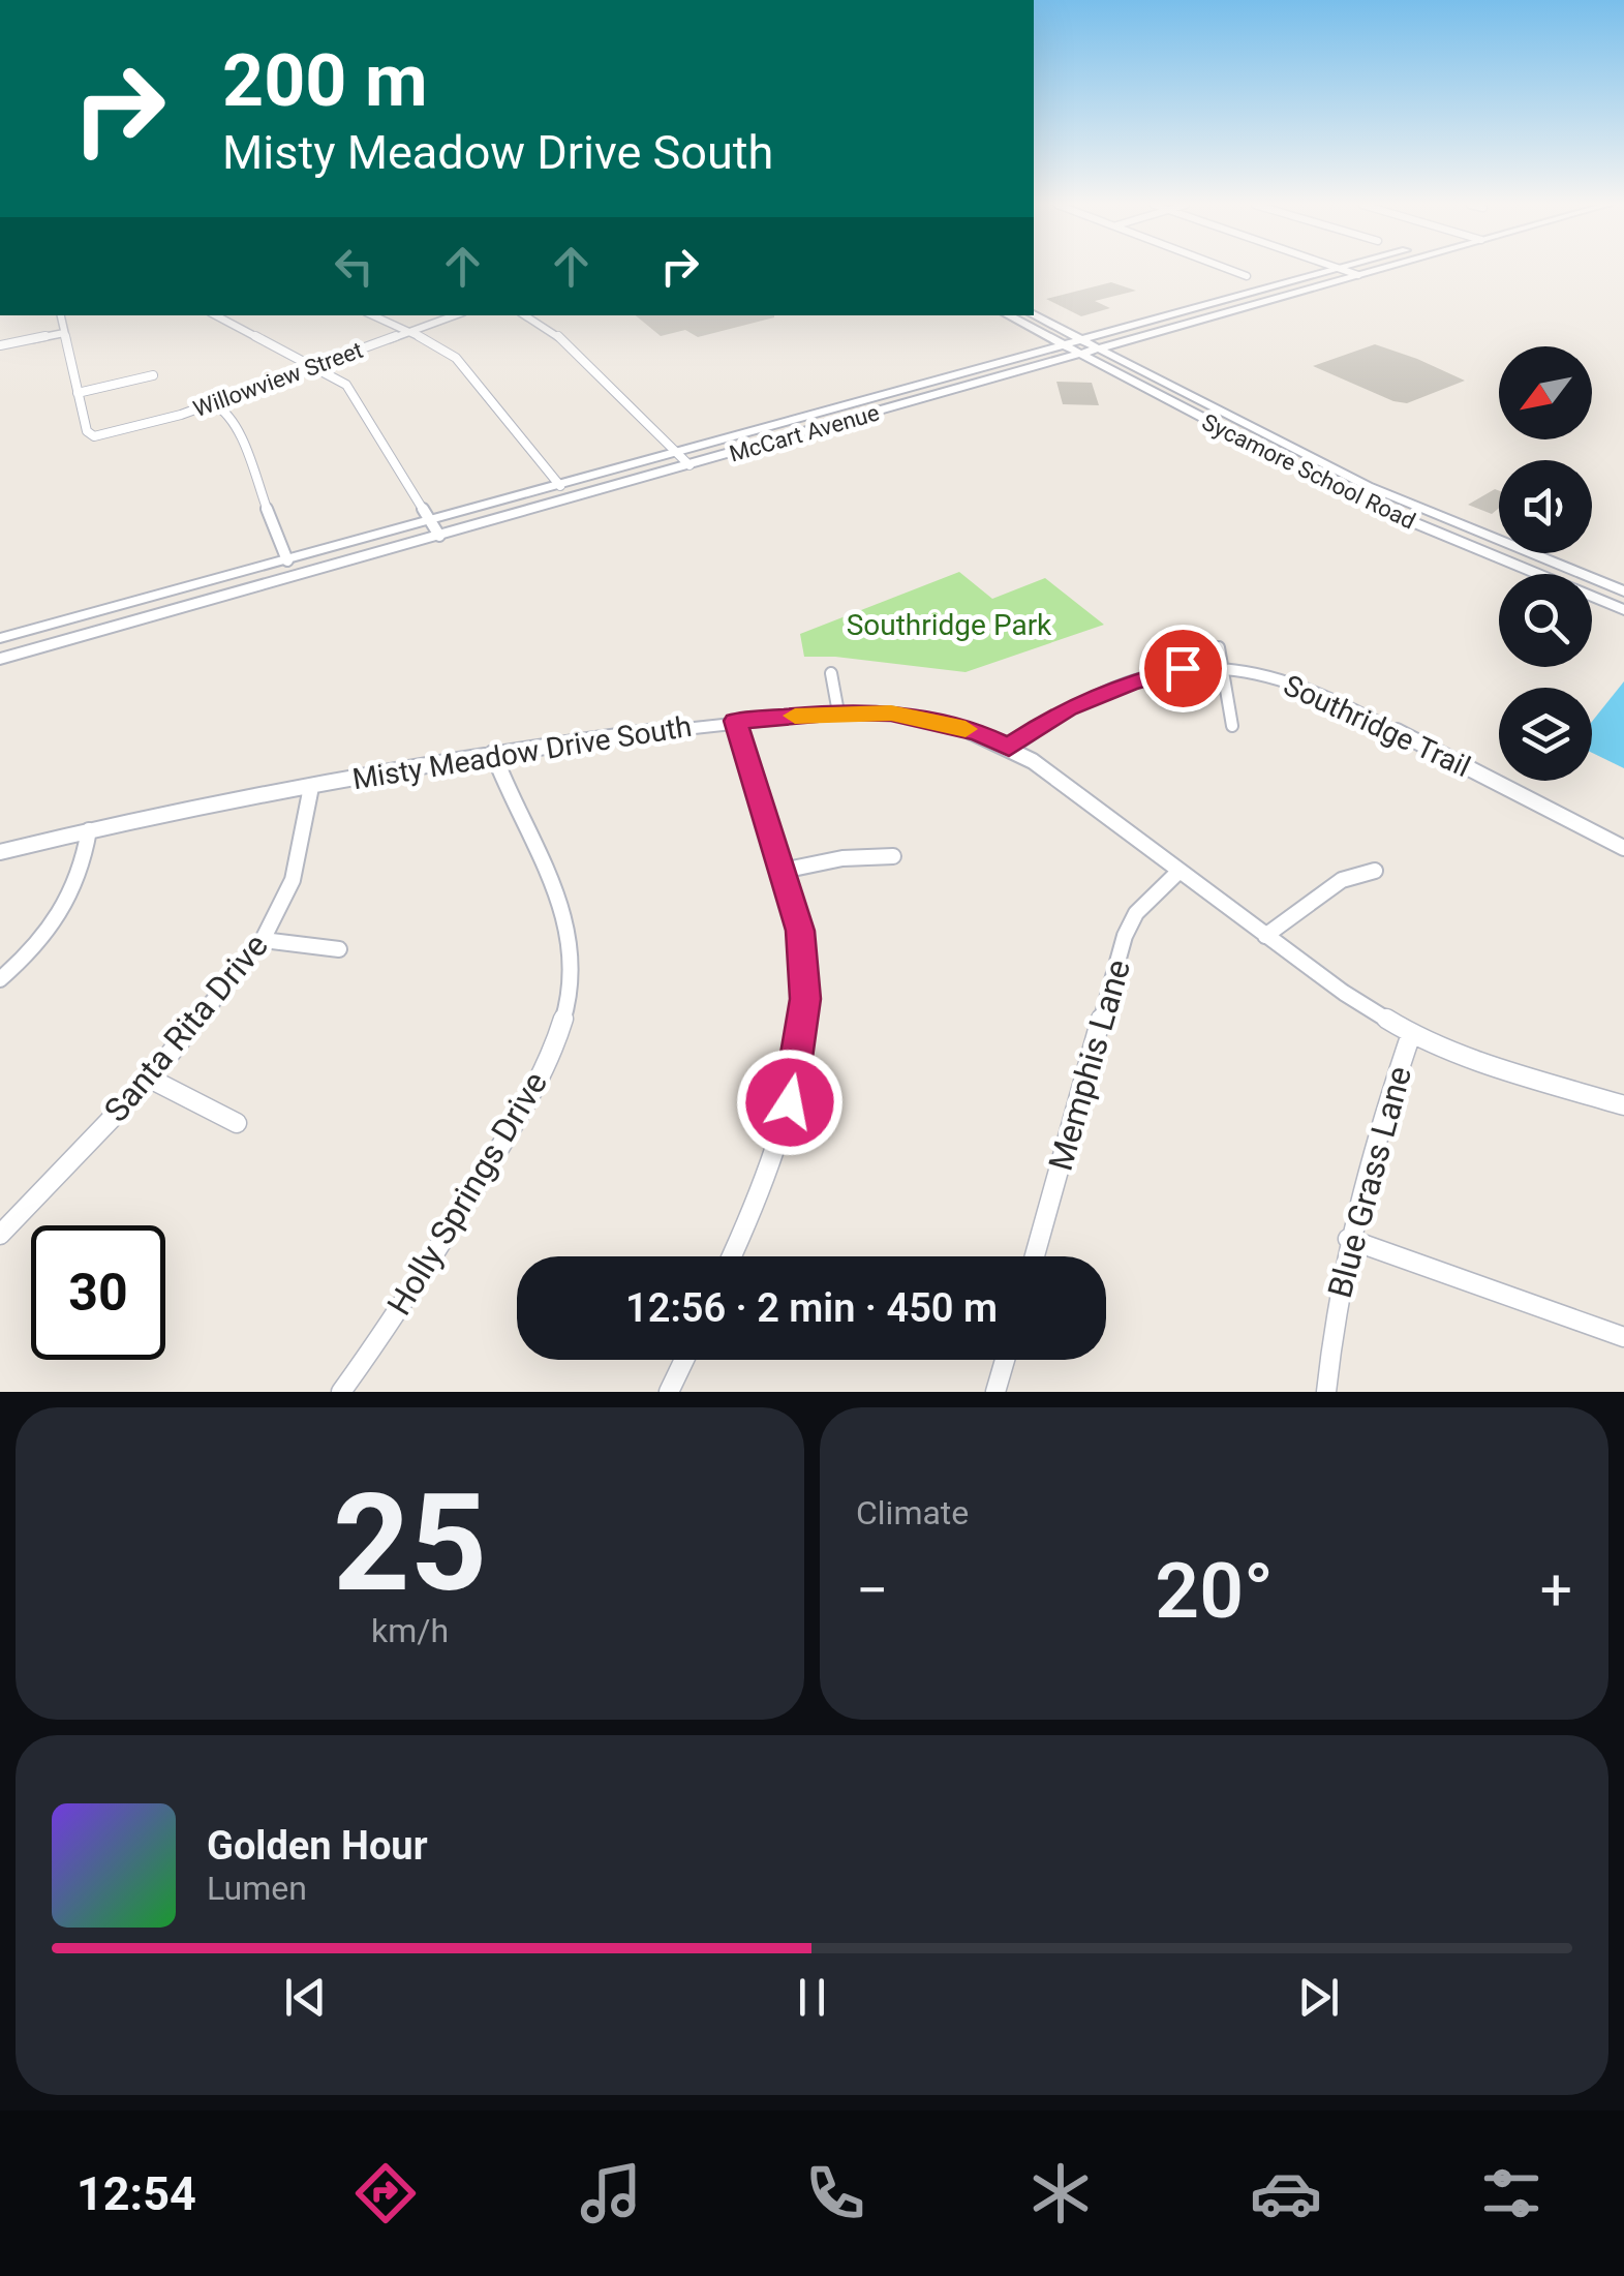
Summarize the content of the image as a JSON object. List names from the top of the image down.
{
  "streets": {
    "main road": ["McCart Avenue", "Sycamore School Road"],
    "street": [
      "Willowview Street",
      "Southridge Trail",
      "Misty Meadow Drive South",
      "Santa Rita Drive",
      "Memphis Lane",
      "Blue Grass Lane",
      "Holly Springs Drive"
    ]
  },
  "crossings": [
    ["McCart Avenue", "Sycamore School Road"],
    ["Southridge Trail", "Misty Meadow Drive South"],
    ["Misty Meadow Drive South", "Santa Rita Drive"],
    ["Misty Meadow Drive South", "Memphis Lane"],
    ["Misty Meadow Drive South", "Blue Grass Lane"],
    ["Misty Meadow Drive South", "Holly Springs Drive"]
  ],
  "parks": ["Southridge Park"],
  "north": "bottom left",
  "page": {
    "turn": ["200 m", "Misty Meadow Drive South"],
    "limit": "30",
    "trip": "12:56 · 2 min · 450 m",
    "tile": [
      ["25", "km/h"],
      "Climate"
    ],
    "heat": ["−", "20°", "+"],
    "song": ["Golden Hour", "Lumen"],
    "tabs": "12:54"
  }
}
